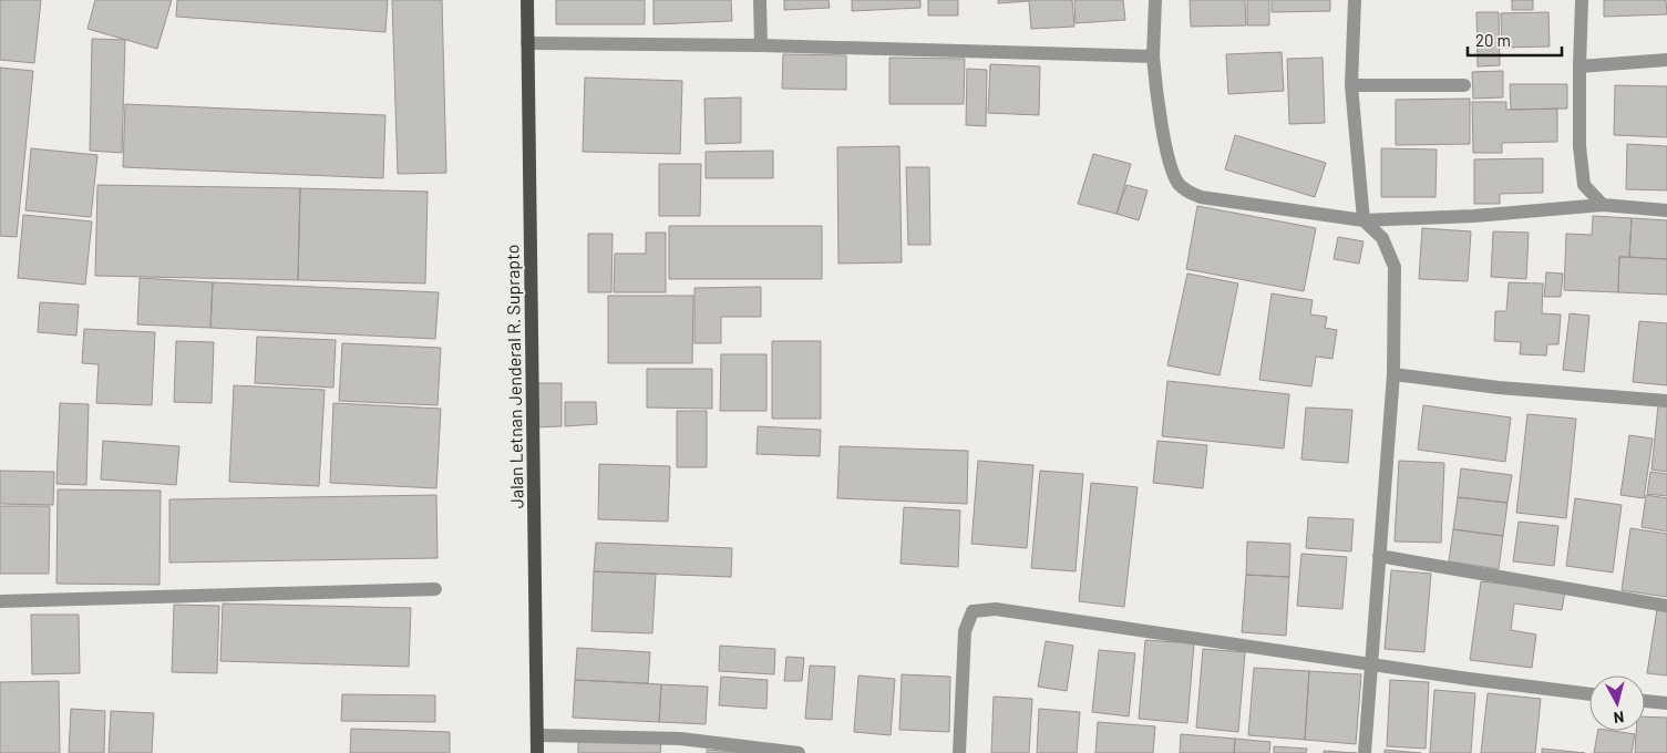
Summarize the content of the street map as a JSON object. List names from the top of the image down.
{
  "streets": {
    "main road": ["Jalan Letnan Jenderal R. Suprapto"]
  },
  "scale_bar": "20 m",
  "north": "bottom"
}
